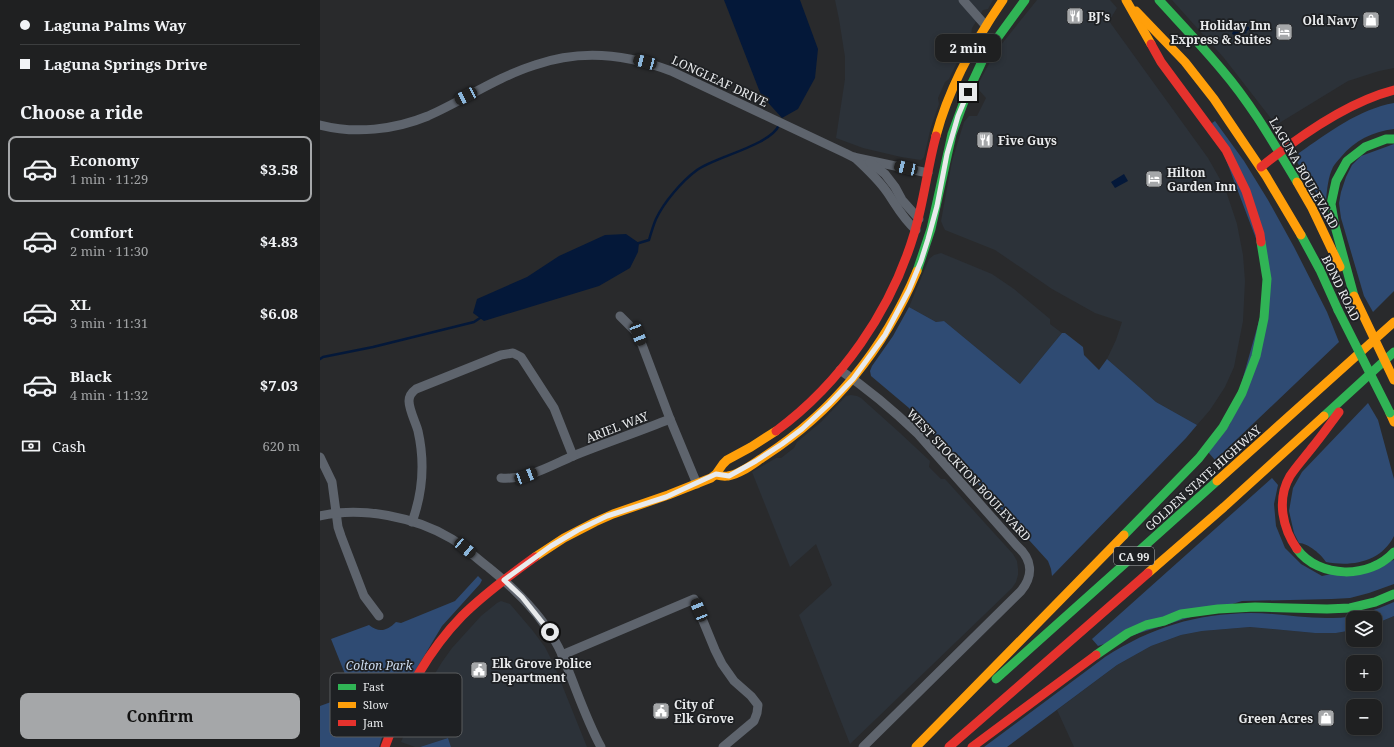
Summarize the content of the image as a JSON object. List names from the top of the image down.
{
  "streets": {
    "main road": [
      "LAGUNA BOULEVARD",
      "BOND ROAD",
      "GOLDEN STATE HIGHWAY",
      "CA 99"
    ],
    "street": ["LONGLEAF DRIVE", "ARIEL WAY", "WEST STOCKTON BOULEVARD"]
  },
  "parks": ["Colton Park"],
  "places": {
    "restaurant": ["BJ's", "Five Guys"],
    "shop": ["Old Navy", "Green Acres"],
    "hotel": ["Holiday Inn Express & Suites", "Hilton Garden Inn"],
    "public building": ["Elk Grove Police Department", "City of Elk Grove"]
  },
  "legend": ["Fast", "Slow", "Jam"],
  "page": {
    "banner": ["Laguna Palms Way", "Laguna Springs Drive"],
    "bubble": "2 min",
    "heading": "Choose a ride",
    "list": [
      {
        "name": "Economy",
        "note": "1 min · 11:29",
        "value": "$3.58"
      },
      {
        "name": "Comfort",
        "note": "2 min · 11:30",
        "value": "$4.83"
      },
      {
        "name": "XL",
        "note": "3 min · 11:31",
        "value": "$6.08"
      },
      {
        "name": "Black",
        "note": "4 min · 11:32",
        "value": "$7.03"
      }
    ],
    "pay": ["Cash", "620 m"],
    "map_buttons": ["+", "−"],
    "buttons": "Confirm"
  }
}
